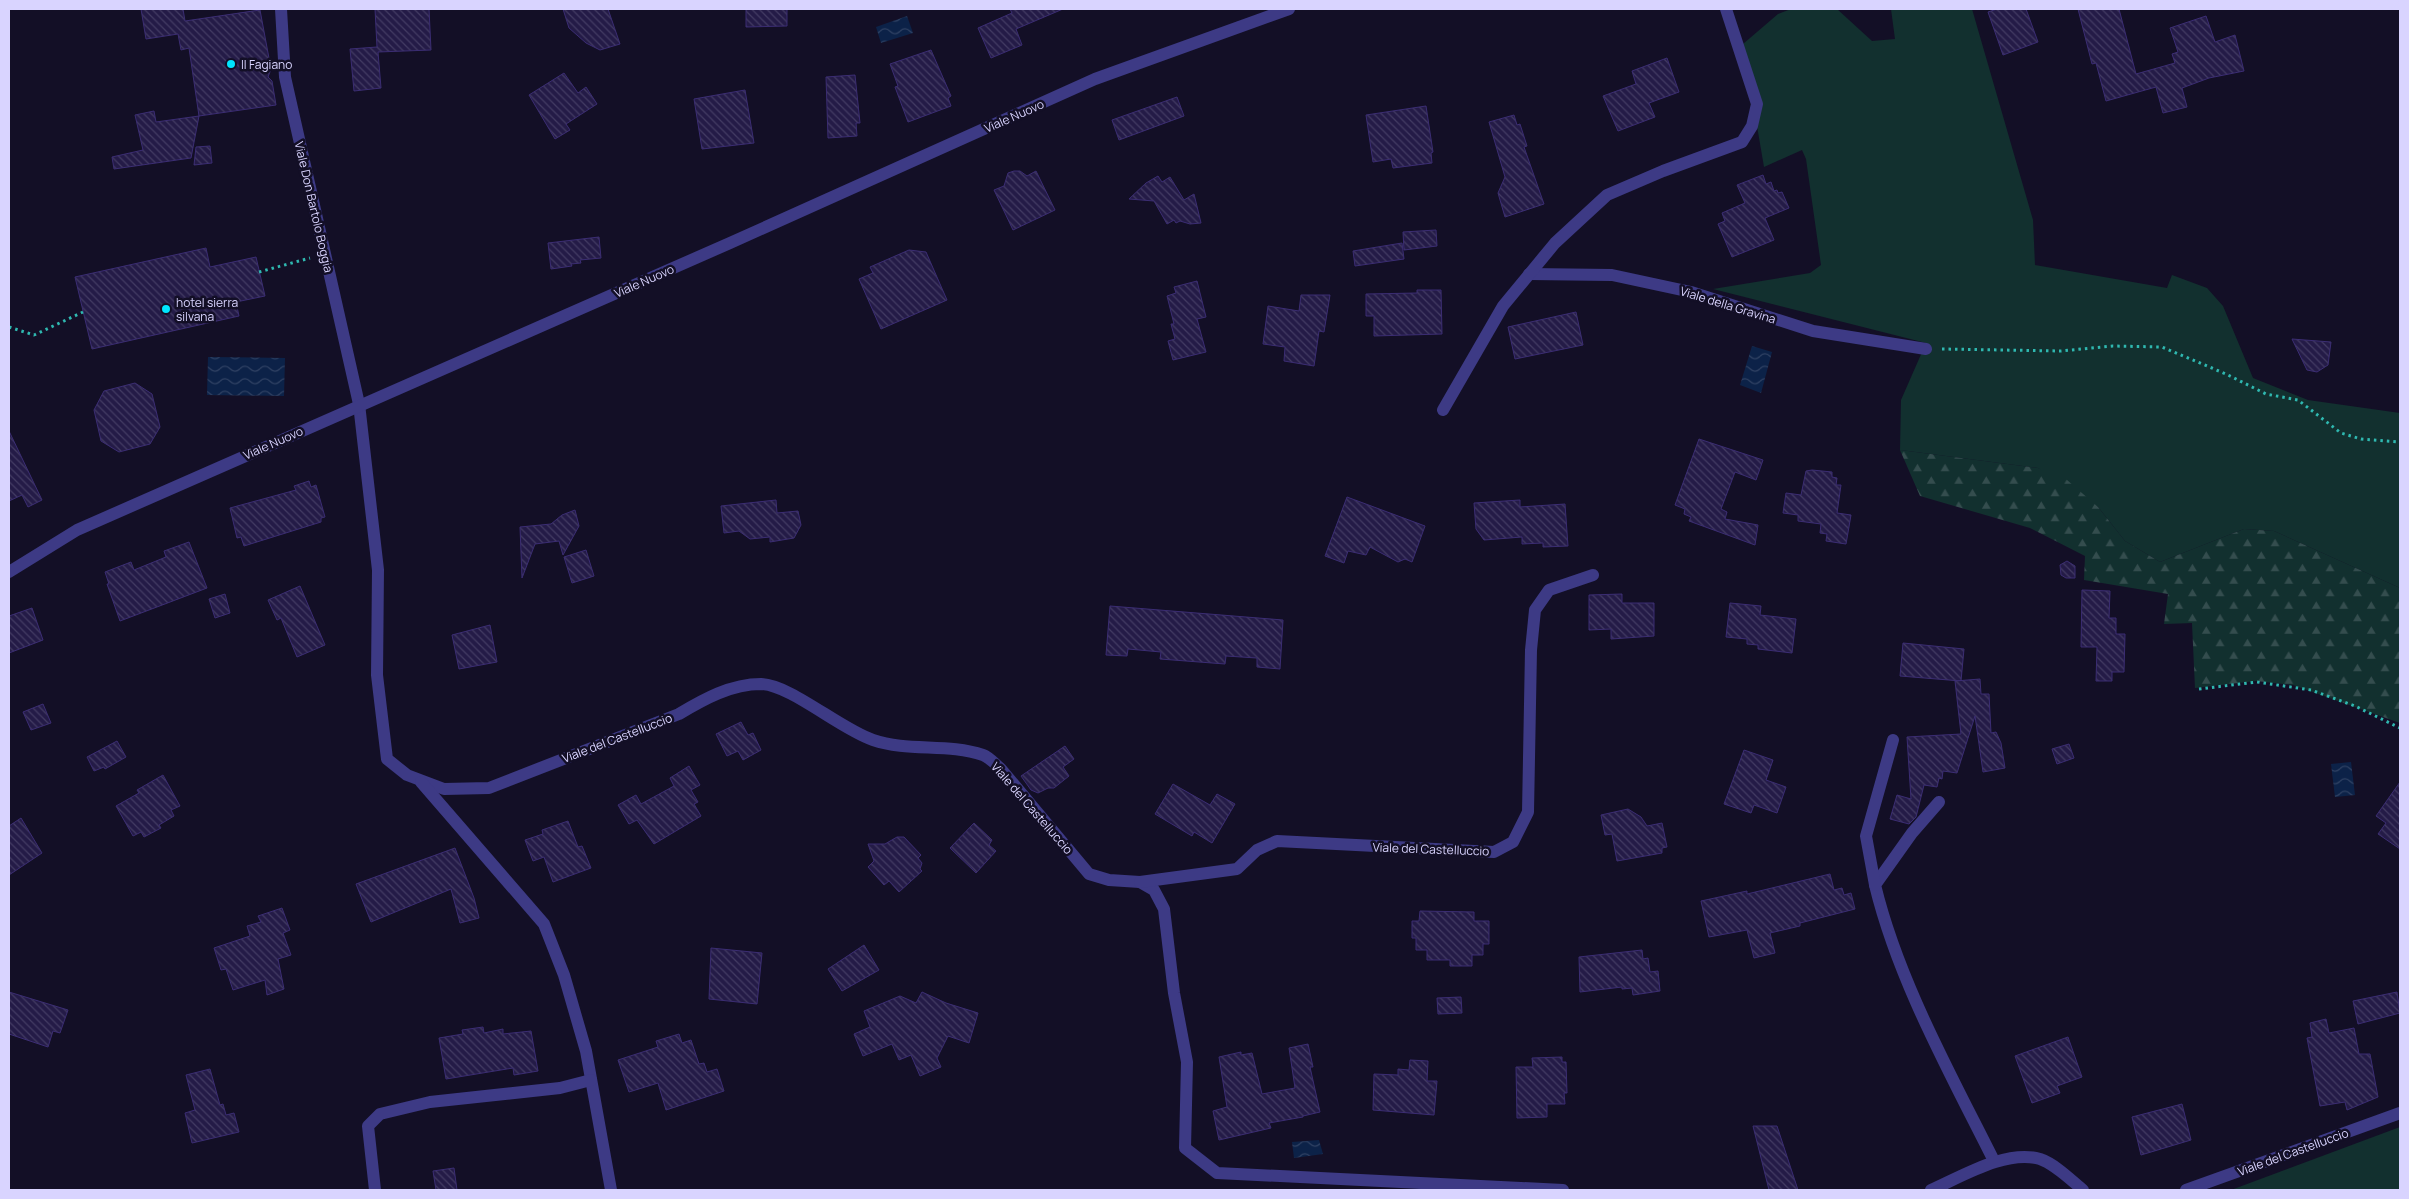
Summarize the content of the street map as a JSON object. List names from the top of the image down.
{
  "streets": {
    "street": [
      "Viale Nuovo",
      "Viale Don Bartolo Boggia",
      "Viale della Gravina",
      "Viale del Castelluccio"
    ]
  },
  "crossings": [
    ["Viale Nuovo", "Viale Don Bartolo Boggia"],
    ["Viale Nuovo", "Viale del Castelluccio"],
    ["Viale Don Bartolo Boggia", "Viale del Castelluccio"]
  ],
  "places": ["Il Fagiano", "hotel sierra silvana"]
}
